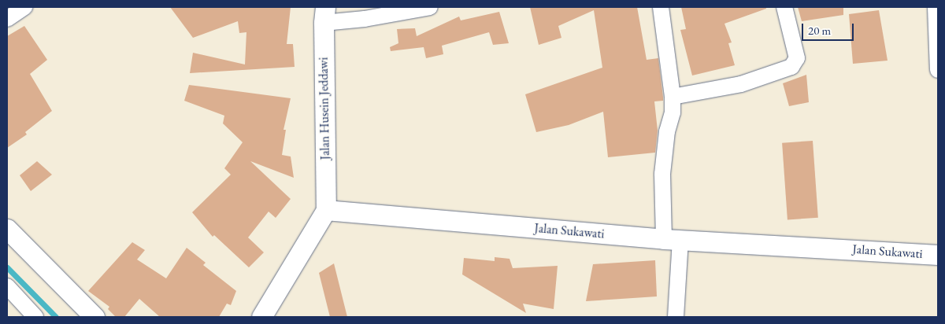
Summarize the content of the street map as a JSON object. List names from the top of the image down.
{
  "streets": {
    "street": ["Jalan Husein Jeddawi", "Jalan Sukawati"]
  },
  "crossings": [
    ["Jalan Husein Jeddawi", "Jalan Sukawati"]
  ],
  "scale_bar": "20 m"
}
